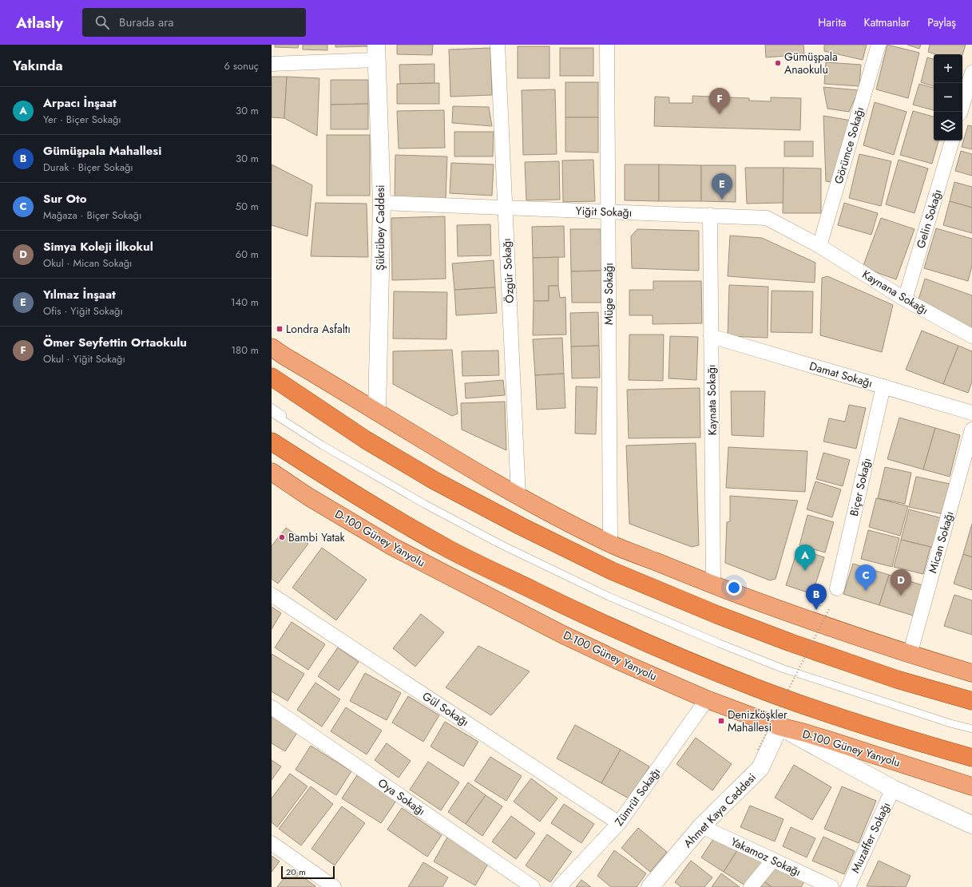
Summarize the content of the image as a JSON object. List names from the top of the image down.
{
  "streets": {
    "main road": ["D-100 Güney Yanyolu"],
    "street": [
      "Görümce Sokağı",
      "Yiğit Sokağı",
      "Gelin Sokağı",
      "Şükrübey Caddesi",
      "Özgür Sokağı",
      "Kaynana Sokağı",
      "Müge Sokağı",
      "Damat Sokağı",
      "Kaynata Sokağı",
      "Biçer Sokağı",
      "Mican Sokağı",
      "Gül Sokağı",
      "Oya Sokağı",
      "Zümrüt Sokağı",
      "Ahmet Kaya Caddesi",
      "Muzaffer Sokağı",
      "Yakamoz Sokağı"
    ]
  },
  "crossings": [
    ["Görümce Sokağı", "Yiğit Sokağı"],
    ["Görümce Sokağı", "Kaynana Sokağı"],
    ["Yiğit Sokağı", "Şükrübey Caddesi"],
    ["Yiğit Sokağı", "Özgür Sokağı"],
    ["Yiğit Sokağı", "Kaynana Sokağı"],
    ["Yiğit Sokağı", "Müge Sokağı"],
    ["Yiğit Sokağı", "Kaynata Sokağı"],
    ["Gelin Sokağı", "Kaynana Sokağı"],
    ["Damat Sokağı", "Kaynata Sokağı"],
    ["Damat Sokağı", "Biçer Sokağı"],
    ["D-100 Güney Yanyolu", "Zümrüt Sokağı"],
    ["D-100 Güney Yanyolu", "Ahmet Kaya Caddesi"],
    ["Gül Sokağı", "Zümrüt Sokağı"],
    ["Ahmet Kaya Caddesi", "Yakamoz Sokağı"]
  ],
  "places": {
    "other": ["Gümüşpala Anaokulu", "Bambi Yatak"],
    "transit": ["Londra Asfaltı", "Denizköşkler Mahallesi"]
  },
  "scale_bar": "20 m",
  "page": {
    "header": "Atlasly",
    "search": "Burada ara",
    "nav": ["Harita", "Katmanlar", "Paylaş"],
    "heading": ["Yakında", "6 sonuç"],
    "map_buttons": ["+", "−"],
    "list": [
      {
        "mark": "A",
        "name": "Arpacı İnşaat",
        "note": "Yer · Biçer Sokağı",
        "value": "30 m"
      },
      {
        "mark": "B",
        "name": "Gümüşpala Mahallesi",
        "note": "Durak · Biçer Sokağı",
        "value": "30 m"
      },
      {
        "mark": "C",
        "name": "Sur Oto",
        "note": "Mağaza · Biçer Sokağı",
        "value": "50 m"
      },
      {
        "mark": "D",
        "name": "Simya Koleji İlkokul",
        "note": "Okul · Mican Sokağı",
        "value": "60 m"
      },
      {
        "mark": "E",
        "name": "Yılmaz İnşaat",
        "note": "Ofis · Yiğit Sokağı",
        "value": "140 m"
      },
      {
        "mark": "F",
        "name": "Ömer Seyfettin Ortaokulu",
        "note": "Okul · Yiğit Sokağı",
        "value": "180 m"
      }
    ],
    "pins": [
      "F",
      "E",
      "A",
      "C",
      "D",
      "B"
    ],
    "scale": "20 m"
  }
}
